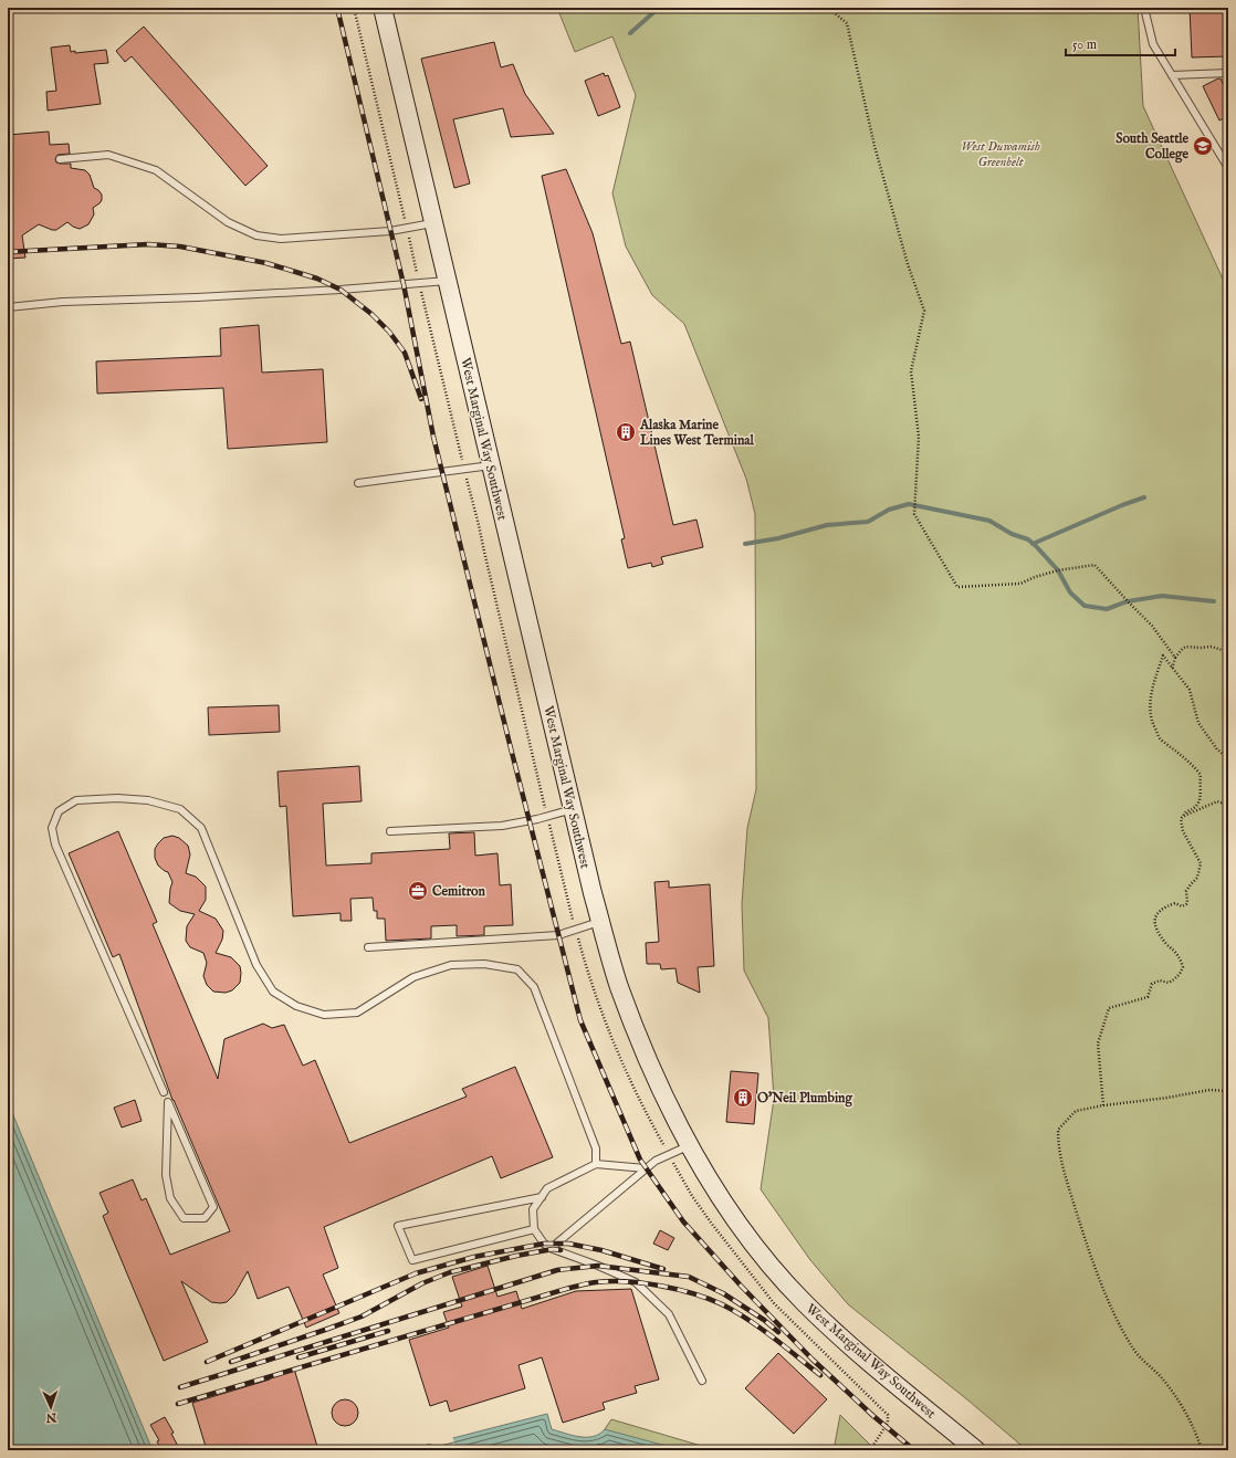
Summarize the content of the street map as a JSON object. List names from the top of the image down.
{
  "streets": {
    "main road": ["West Marginal Way Southwest"]
  },
  "parks": ["West Duwamish Greenbelt"],
  "places": {
    "school or university": ["South Seattle College"],
    "building": ["Alaska Marine Lines West Terminal", "O'Neil Plumbing"],
    "office": ["Cemitron"]
  },
  "scale_bar": "50 m",
  "north": "bottom"
}
